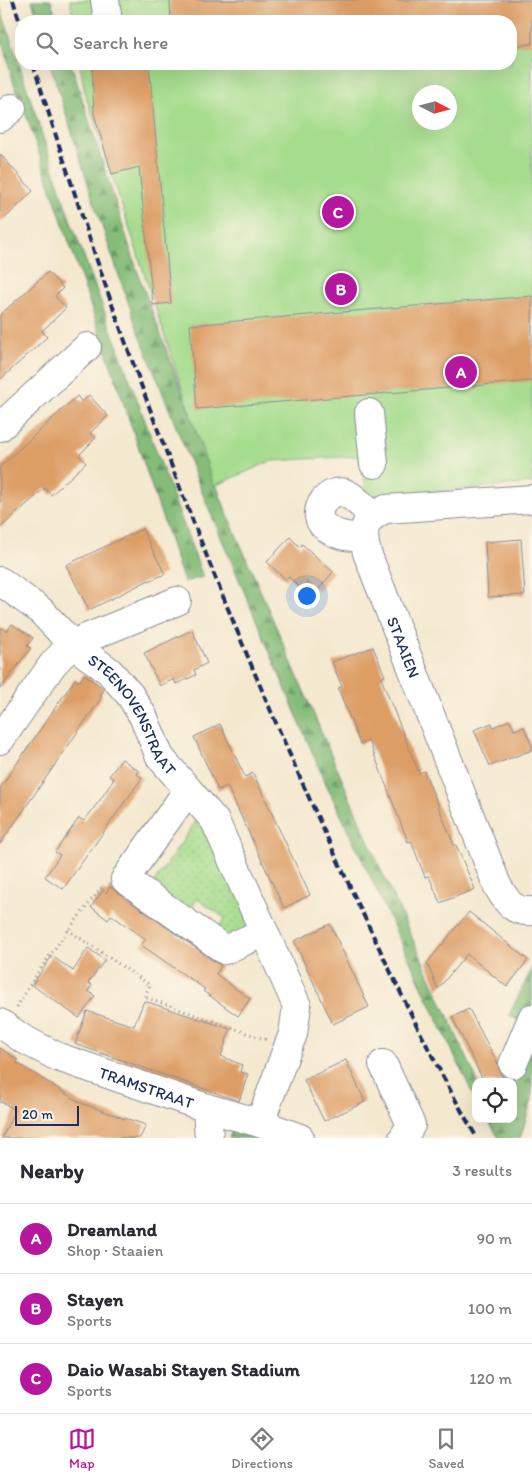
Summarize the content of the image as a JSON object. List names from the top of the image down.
{
  "streets": {
    "street": ["STAAIEN", "STEENOVENSTRAAT", "TRAMSTRAAT"]
  },
  "crossings": [
    ["STEENOVENSTRAAT", "TRAMSTRAAT"]
  ],
  "scale_bar": "20 m",
  "north": "right",
  "page": {
    "search": "Search here",
    "pins": ["C", "B", "A"],
    "scale": "20 m",
    "heading": ["Nearby", "3 results"],
    "list": [
      {
        "mark": "A",
        "name": "Dreamland",
        "note": "Shop · Staaien",
        "value": "90 m"
      },
      {
        "mark": "B",
        "name": "Stayen",
        "note": "Sports",
        "value": "100 m"
      },
      {
        "mark": "C",
        "name": "Daio Wasabi Stayen Stadium",
        "note": "Sports",
        "value": "120 m"
      }
    ],
    "nav": ["Map", "Directions", "Saved"]
  }
}
